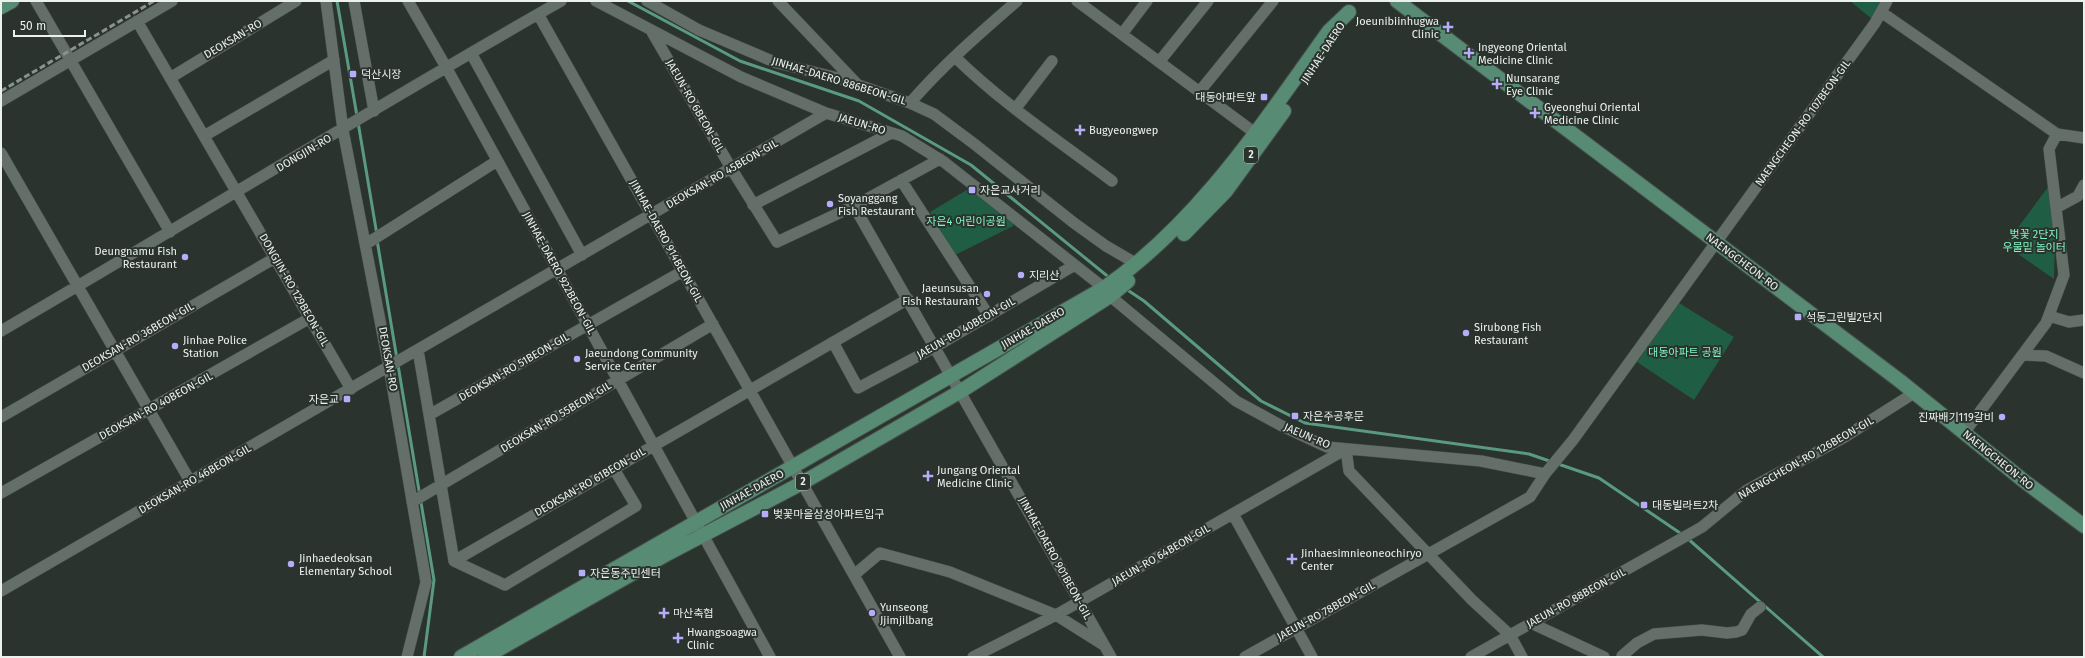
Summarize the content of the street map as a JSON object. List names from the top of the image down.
{
  "streets": {
    "main road": ["JINHAE-DAERO", "2", "NAENGCHEON-RO"],
    "street": [
      "DEOKSAN-RO",
      "JINHAE-DAERO 886BEON-GIL",
      "JAEUN-RO 6BEON-GIL",
      "NAENGCHEON-RO 107BEON-GIL",
      "JAEUN-RO",
      "DONGJIN-RO",
      "DEOKSAN-RO 45BEON-GIL",
      "JINHAE-DAERO 914BEON-GIL",
      "JINHAE-DAERO 922BEON-GIL",
      "DONGJIN-RO 129BEON-GIL",
      "JAEUN-RO 40BEON-GIL",
      "DEOKSAN-RO 36BEON-GIL",
      "DEOKSAN-RO 51BEON-GIL",
      "DEOKSAN-RO 40BEON-GIL",
      "DEOKSAN-RO 55BEON-GIL",
      "NAENGCHEON-RO 126BEON-GIL",
      "DEOKSAN-RO 46BEON-GIL",
      "DEOKSAN-RO 61BEON-GIL",
      "JAEUN-RO 64BEON-GIL",
      "JINHAE-DAERO 901BEON-GIL",
      "JAEUN-RO 88BEON-GIL",
      "JAEUN-RO 78BEON-GIL"
    ]
  },
  "crossings": [
    ["DEOKSAN-RO", "DONGJIN-RO"],
    ["DEOKSAN-RO", "DEOKSAN-RO 45BEON-GIL"],
    ["DEOKSAN-RO", "DONGJIN-RO 129BEON-GIL"],
    ["DEOKSAN-RO", "DEOKSAN-RO 55BEON-GIL"],
    ["DEOKSAN-RO", "DEOKSAN-RO 46BEON-GIL"],
    ["JINHAE-DAERO", "JINHAE-DAERO 886BEON-GIL"],
    ["JINHAE-DAERO", "JAEUN-RO"],
    ["JINHAE-DAERO", "2"],
    ["JINHAE-DAERO", "JINHAE-DAERO 914BEON-GIL"],
    ["JINHAE-DAERO", "JINHAE-DAERO 922BEON-GIL"],
    ["JINHAE-DAERO", "JINHAE-DAERO 901BEON-GIL"],
    ["JAEUN-RO 6BEON-GIL", "JAEUN-RO"],
    ["JAEUN-RO 6BEON-GIL", "DEOKSAN-RO 45BEON-GIL"],
    ["JAEUN-RO 6BEON-GIL", "JINHAE-DAERO 901BEON-GIL"],
    ["NAENGCHEON-RO 107BEON-GIL", "NAENGCHEON-RO"],
    ["NAENGCHEON-RO 107BEON-GIL", "JAEUN-RO 78BEON-GIL"],
    ["JAEUN-RO", "2"],
    ["JAEUN-RO", "DEOKSAN-RO 45BEON-GIL"],
    ["JAEUN-RO", "JAEUN-RO 40BEON-GIL"],
    ["JAEUN-RO", "JAEUN-RO 64BEON-GIL"],
    ["JAEUN-RO", "JAEUN-RO 78BEON-GIL"],
    ["DONGJIN-RO", "JINHAE-DAERO 914BEON-GIL"],
    ["DONGJIN-RO", "JINHAE-DAERO 922BEON-GIL"],
    ["DONGJIN-RO", "DONGJIN-RO 129BEON-GIL"],
    ["DEOKSAN-RO 45BEON-GIL", "JINHAE-DAERO 914BEON-GIL"],
    ["DEOKSAN-RO 45BEON-GIL", "JINHAE-DAERO 922BEON-GIL"],
    ["DEOKSAN-RO 45BEON-GIL", "DEOKSAN-RO 46BEON-GIL"],
    ["JINHAE-DAERO 914BEON-GIL", "DEOKSAN-RO 51BEON-GIL"],
    ["JINHAE-DAERO 914BEON-GIL", "DEOKSAN-RO 55BEON-GIL"],
    ["JINHAE-DAERO 914BEON-GIL", "DEOKSAN-RO 61BEON-GIL"],
    ["NAENGCHEON-RO", "NAENGCHEON-RO 126BEON-GIL"],
    ["JINHAE-DAERO 922BEON-GIL", "DEOKSAN-RO 51BEON-GIL"],
    ["JINHAE-DAERO 922BEON-GIL", "DEOKSAN-RO 55BEON-GIL"],
    ["JINHAE-DAERO 922BEON-GIL", "DEOKSAN-RO 61BEON-GIL"],
    ["DONGJIN-RO 129BEON-GIL", "DEOKSAN-RO 36BEON-GIL"],
    ["DONGJIN-RO 129BEON-GIL", "DEOKSAN-RO 40BEON-GIL"],
    ["DONGJIN-RO 129BEON-GIL", "DEOKSAN-RO 46BEON-GIL"],
    ["JAEUN-RO 40BEON-GIL", "DEOKSAN-RO 61BEON-GIL"],
    ["JAEUN-RO 40BEON-GIL", "JINHAE-DAERO 901BEON-GIL"],
    ["NAENGCHEON-RO 126BEON-GIL", "JAEUN-RO 88BEON-GIL"],
    ["DEOKSAN-RO 61BEON-GIL", "JINHAE-DAERO 901BEON-GIL"],
    ["JAEUN-RO 64BEON-GIL", "JINHAE-DAERO 901BEON-GIL"]
  ],
  "parks": ["자은4 어린이공원", "벚꽃 2단지 우물밑 놀이터", "대동아파트 공원"],
  "places": {
    "health": [
      "Joeunibiinhugwa Clinic",
      "Ingyeong Oriental Medicine Clinic",
      "Nunsarang Eye Clinic",
      "Gyeonghui Oriental Medicine Clinic",
      "Bugyeongwep",
      "Jungang Oriental Medicine Clinic",
      "Jinhaesimnieoneochiryo Center",
      "마산축협",
      "Hwangsoagwa Clinic"
    ],
    "transit": [
      "덕산시장",
      "대동아파트앞",
      "자은교사거리",
      "석동그린빌2단지",
      "자은교",
      "자은주공후문",
      "대동빌라트2차",
      "벚꽃마을삼성아파트입구",
      "자은동주민센터"
    ],
    "other": [
      "Soyanggang Fish Restaurant",
      "Deungnamu Fish Restaurant",
      "지리산",
      "Jaeunsusan Fish Restaurant",
      "Sirubong Fish Restaurant",
      "Jinhae Police Station",
      "Jaeundong Community Service Center",
      "진짜배기119갈비",
      "Jinhaedeoksan Elementary School",
      "Yunseong Jjimjilbang"
    ]
  },
  "scale_bar": "50 m"
}
